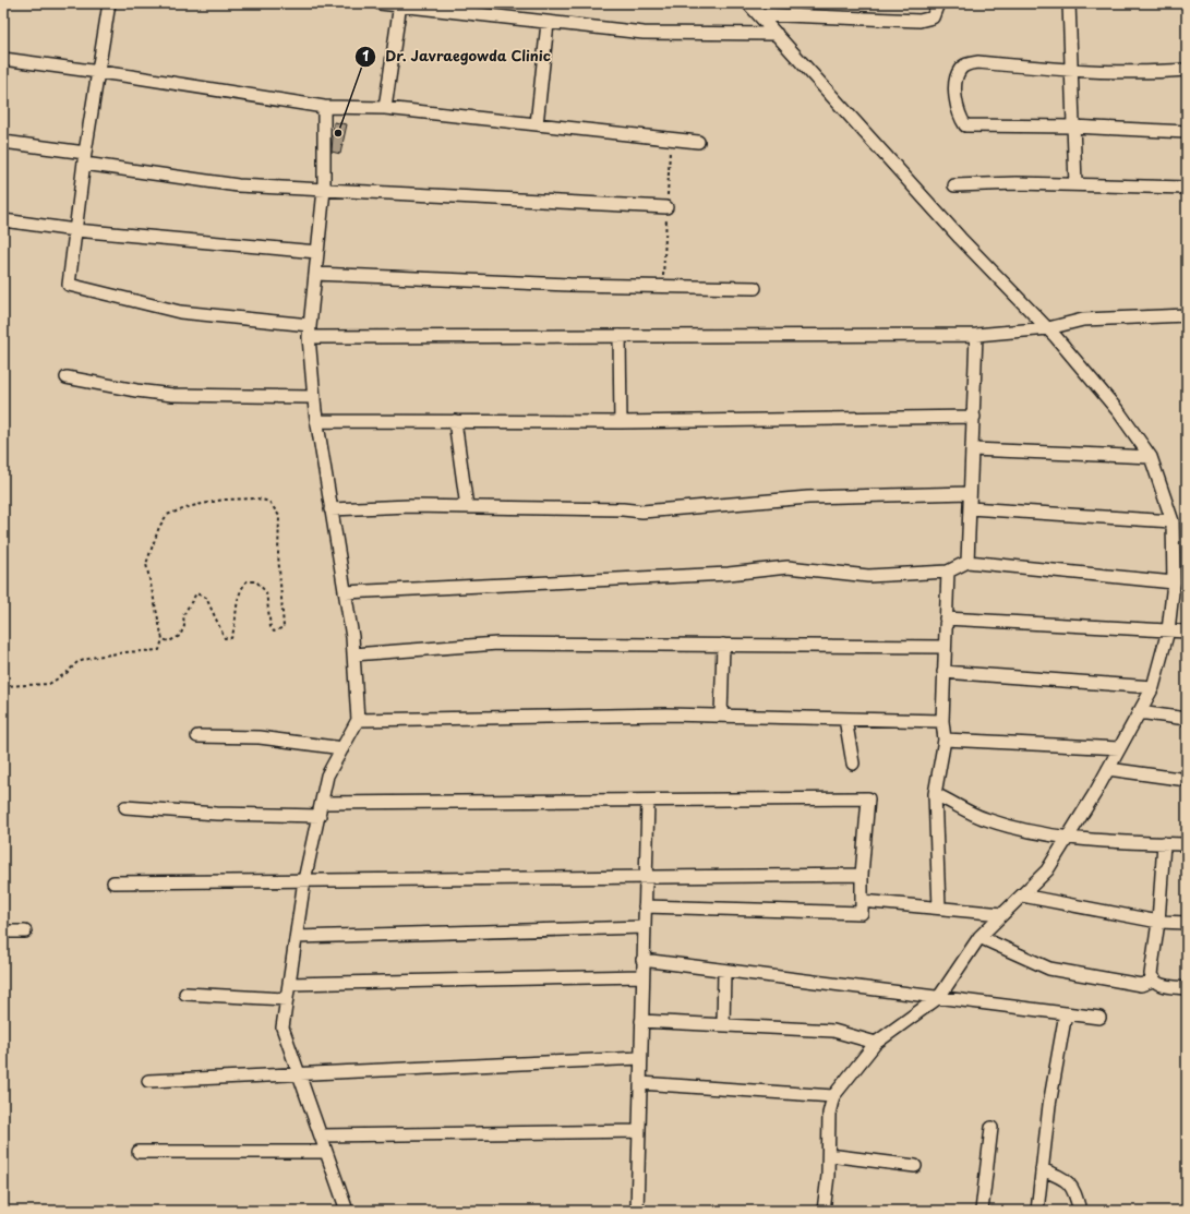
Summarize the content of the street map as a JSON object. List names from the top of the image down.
{
  "places": ["Dr. Javraegowda Clinic"]
}
